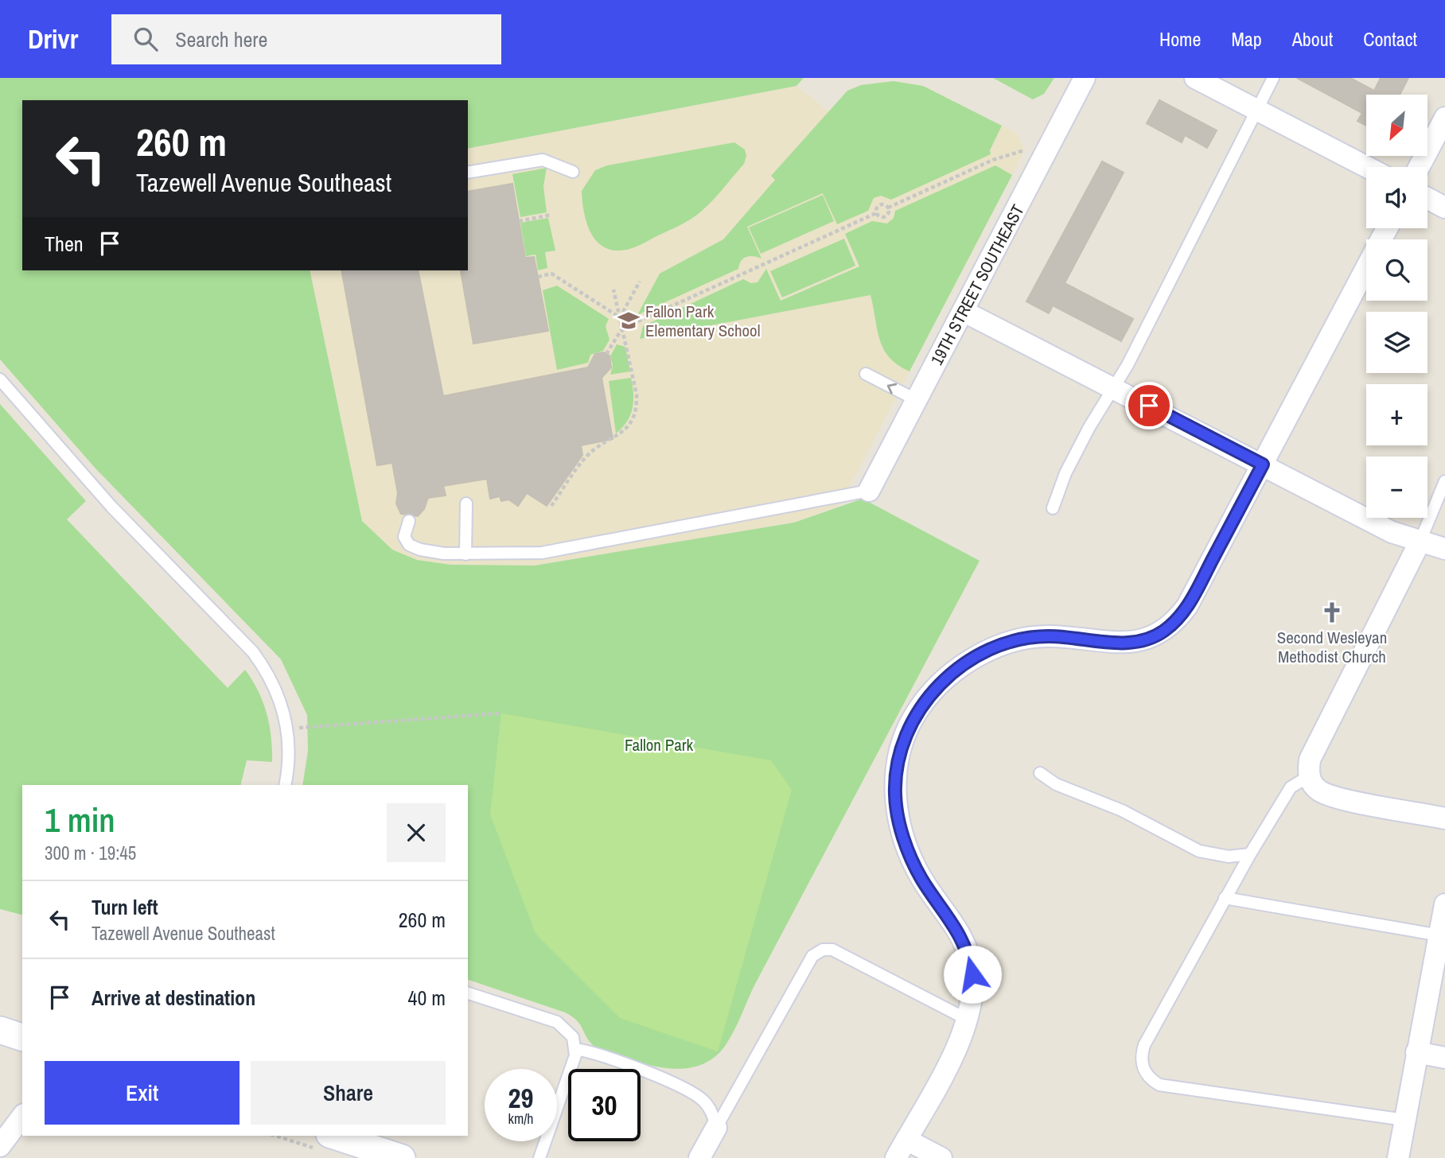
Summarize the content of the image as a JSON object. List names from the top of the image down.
{
  "streets": {
    "street": ["19TH STREET SOUTHEAST"]
  },
  "parks": ["Fallon Park"],
  "places": {
    "school or university": ["Fallon Park Elementary School"],
    "church": ["Second Wesleyan Methodist Church"]
  },
  "north": "bottom left",
  "page": {
    "header": "Drivr",
    "search": "Search here",
    "nav": [
      "Home",
      "Map",
      "About",
      "Contact"
    ],
    "map_buttons": ["+", "−"],
    "turn": ["260 m", "Tazewell Avenue Southeast"],
    "then": "Then",
    "heading": ["1 min", "300 m · 19:45"],
    "list": [
      {
        "name": "Turn left",
        "note": "Tazewell Avenue Southeast",
        "value": "260 m"
      },
      {
        "name": "Arrive at destination",
        "value": "40 m"
      }
    ],
    "buttons": ["Exit", "Share"],
    "speed": "29 km/h",
    "limit": "30"
  }
}
